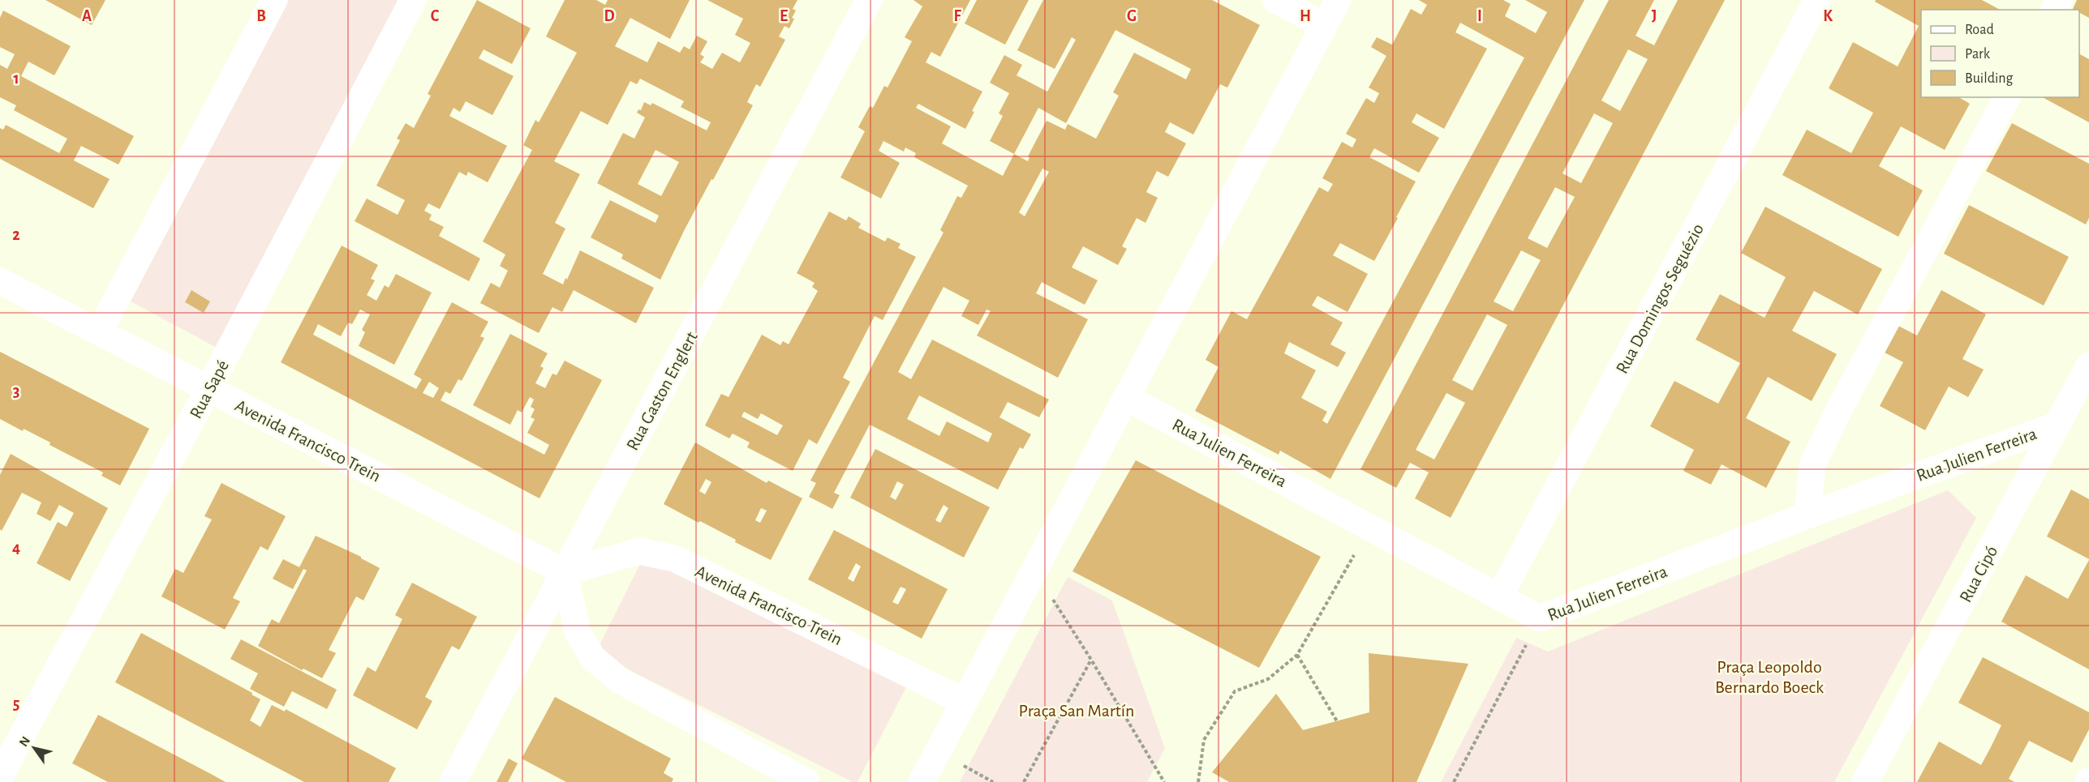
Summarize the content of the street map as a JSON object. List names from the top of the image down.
{
  "streets": {
    "street": [
      "Rua Domingos Seguézio",
      "Rua Sapé",
      "Rua Gaston Englert",
      "Avenida Francisco Trein",
      "Rua Julien Ferreira",
      "Rua Cipó"
    ]
  },
  "crossings": [
    ["Rua Domingos Seguézio", "Rua Julien Ferreira"],
    ["Rua Sapé", "Avenida Francisco Trein"],
    ["Rua Gaston Englert", "Avenida Francisco Trein"],
    ["Rua Julien Ferreira", "Rua Cipó"]
  ],
  "parks": ["Praça Leopoldo Bernardo Boeck", "Praça San Martín"],
  "legend": ["Road", "Park", "Building"],
  "north": "top left",
  "grid": {
    "columns": [
      "A",
      "B",
      "C",
      "D",
      "E",
      "F",
      "G",
      "H",
      "I",
      "J",
      "K"
    ],
    "rows": [
      "1",
      "2",
      "3",
      "4",
      "5"
    ]
  }
}
